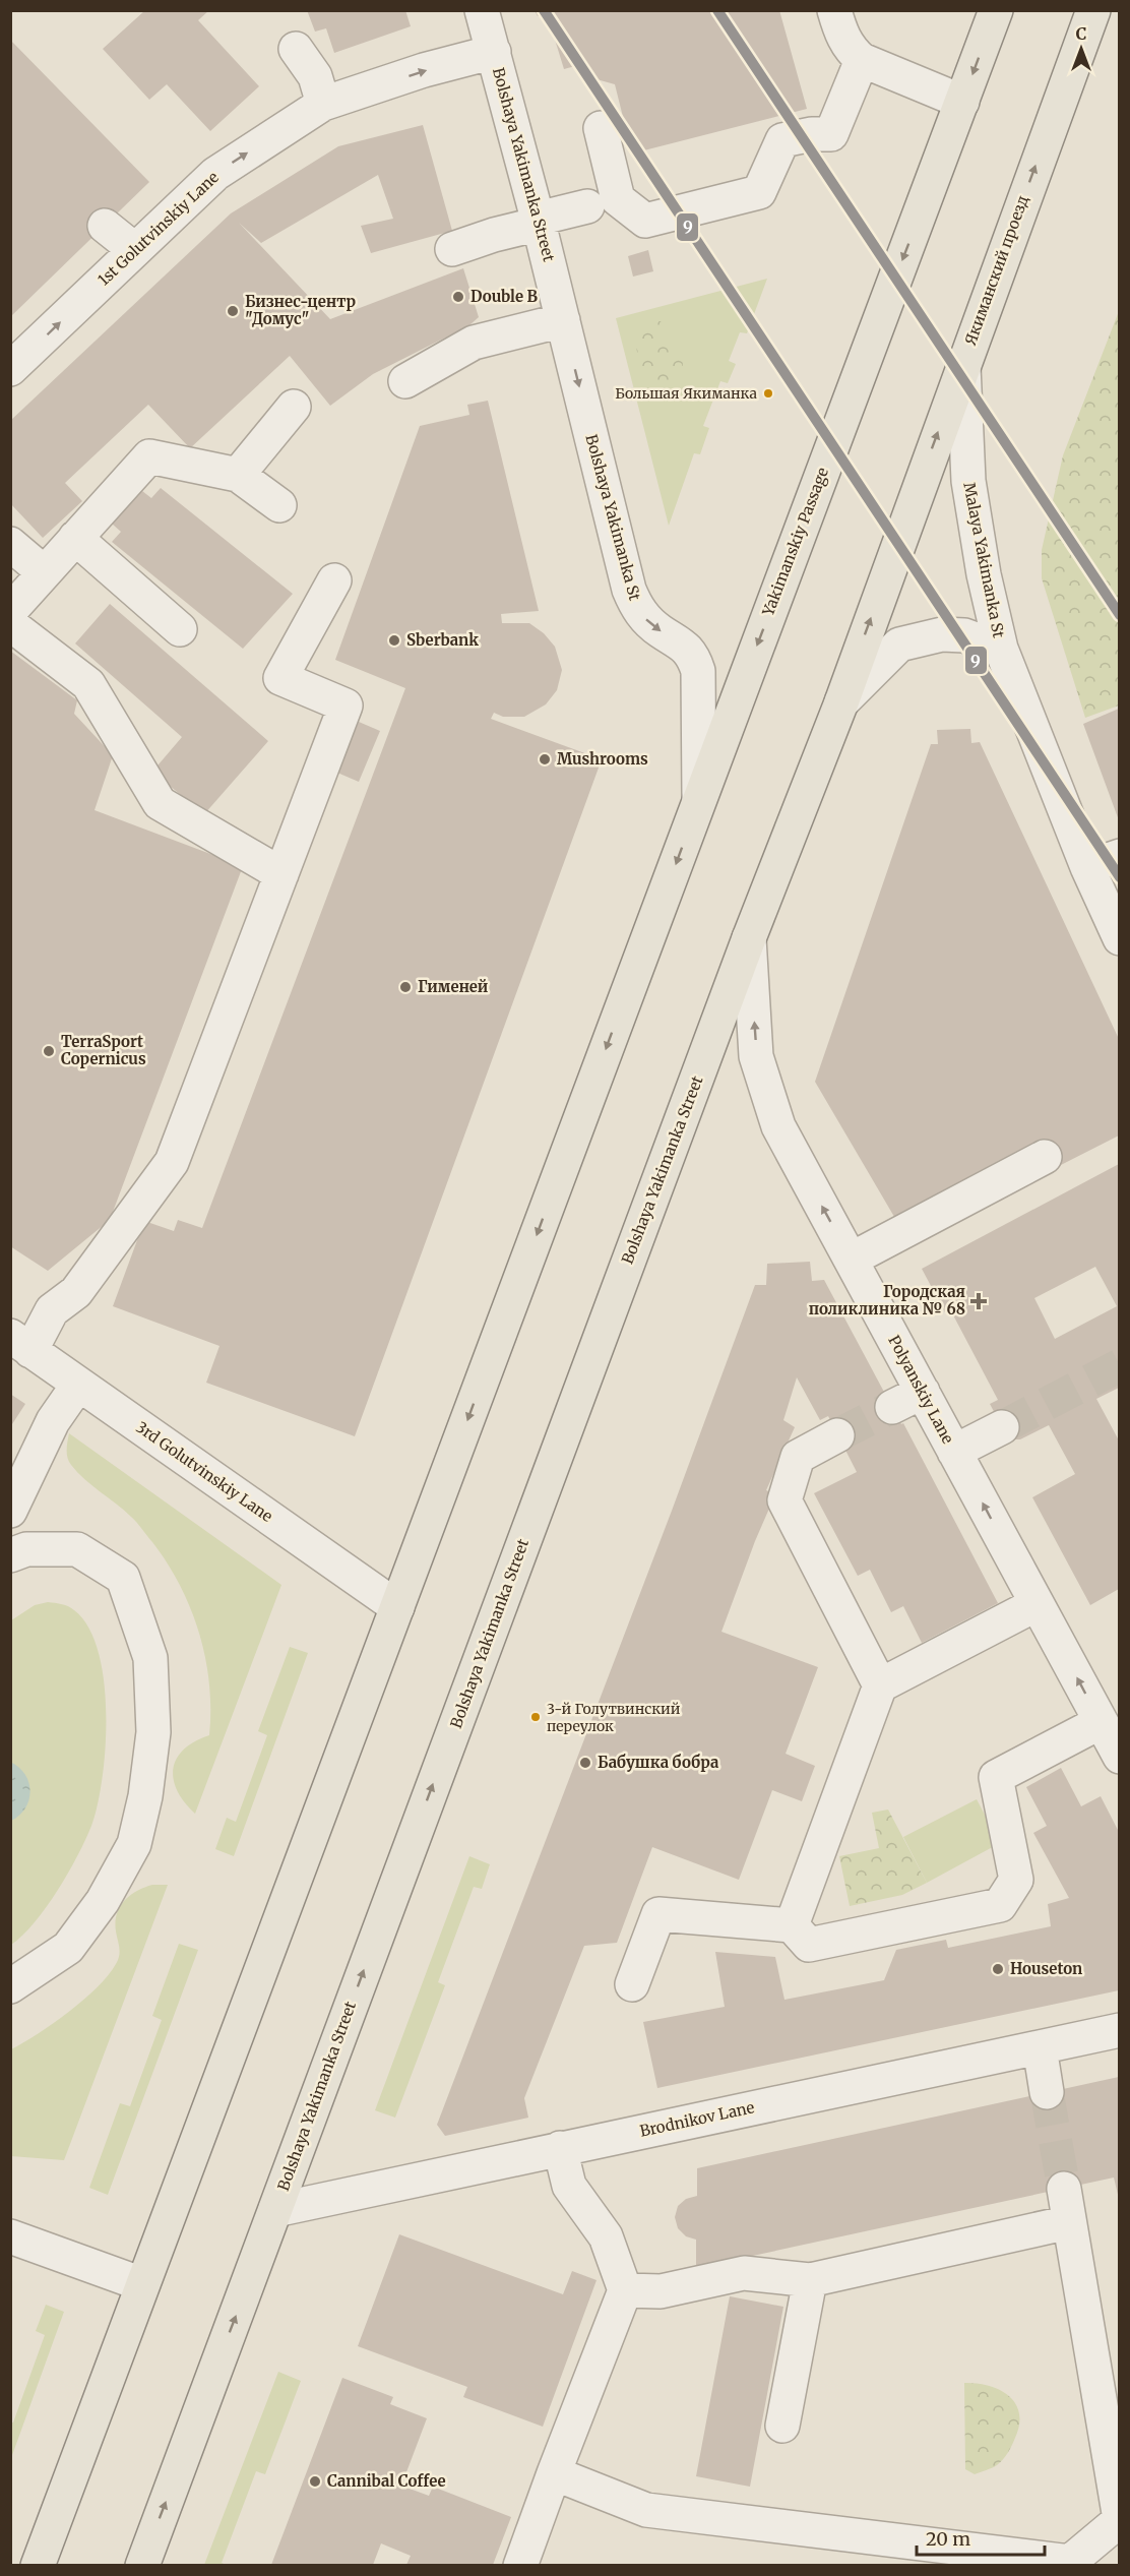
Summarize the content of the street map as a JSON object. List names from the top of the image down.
{
  "streets": {
    "main road": ["Bolshaya Yakimanka Street", "Якиманский проезд", "Yakimanskiy Passage"],
    "street": [
      "1st Golutvinskiy Lane",
      "Bolshaya Yakimanka St",
      "Malaya Yakimanka St",
      "Polyanskiy Lane",
      "3rd Golutvinskiy Lane",
      "Brodnikov Lane"
    ]
  },
  "crossings": [
    ["Bolshaya Yakimanka Street", "1st Golutvinskiy Lane"],
    ["Bolshaya Yakimanka Street", "Якиманский проезд"],
    ["Bolshaya Yakimanka Street", "Bolshaya Yakimanka St"],
    ["Bolshaya Yakimanka Street", "Malaya Yakimanka St"],
    ["Bolshaya Yakimanka Street", "Polyanskiy Lane"],
    ["Bolshaya Yakimanka Street", "Brodnikov Lane"],
    ["Якиманский проезд", "Malaya Yakimanka St"],
    ["Bolshaya Yakimanka St", "Yakimanskiy Passage"]
  ],
  "one_way": [
    "Bolshaya Yakimanka Street",
    "Якиманский проезд",
    "Bolshaya Yakimanka St",
    "Yakimanskiy Passage",
    "Polyanskiy Lane"
  ],
  "places": {
    "other": [
      "Double B",
      "Бизнес-центр \"Домус\"",
      "Большая Якиманка",
      "Sberbank",
      "Mushrooms",
      "Гименей",
      "TerraSport Copernicus",
      "3-й Голутвинский переулок",
      "Бабушка бобра",
      "Houseton",
      "Cannibal Coffee"
    ],
    "health": ["Городская поликлиника № 68"]
  },
  "lines": ["transit line 9"],
  "scale_bar": "20 m",
  "north": "top"
}
